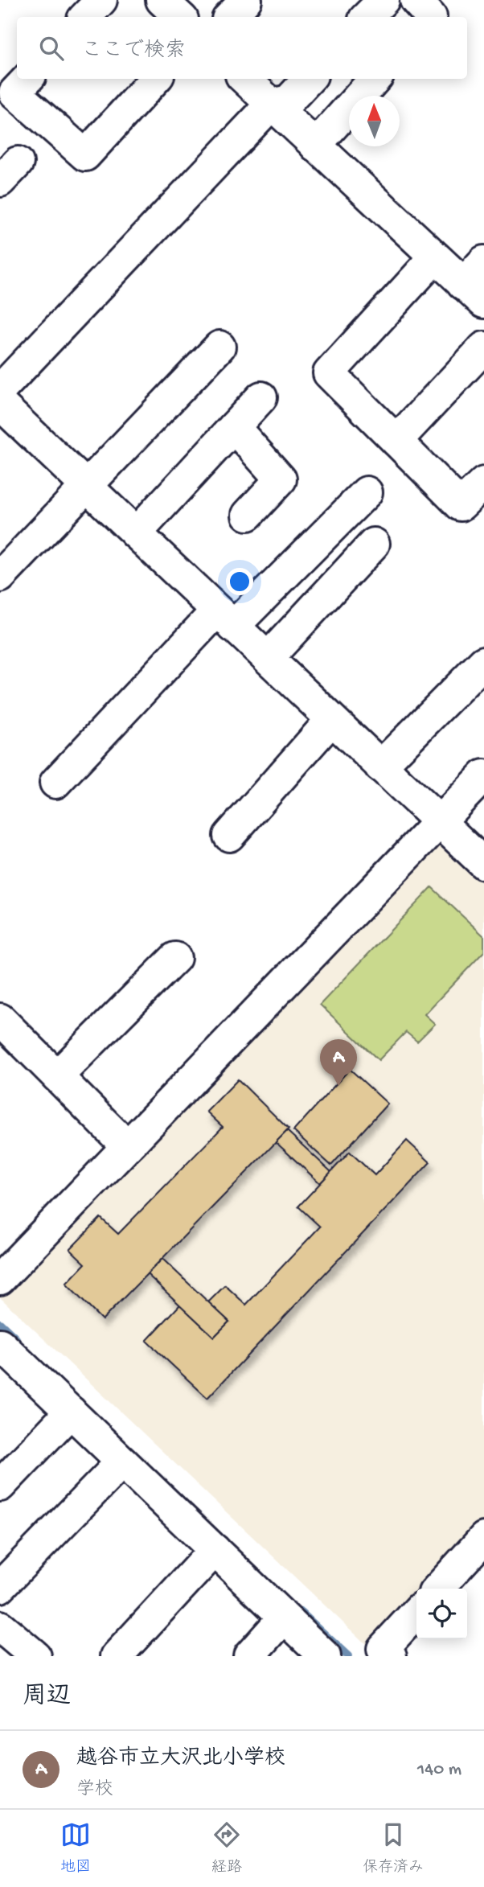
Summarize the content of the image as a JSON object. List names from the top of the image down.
{
  "north": "top",
  "page": {
    "search": "ここで検索",
    "pins": "A",
    "heading": "周辺",
    "list": [
      {
        "mark": "A",
        "name": "越谷市立大沢北小学校",
        "note": "学校",
        "value": "140 m"
      }
    ],
    "nav": ["地図", "経路", "保存済み"]
  }
}
